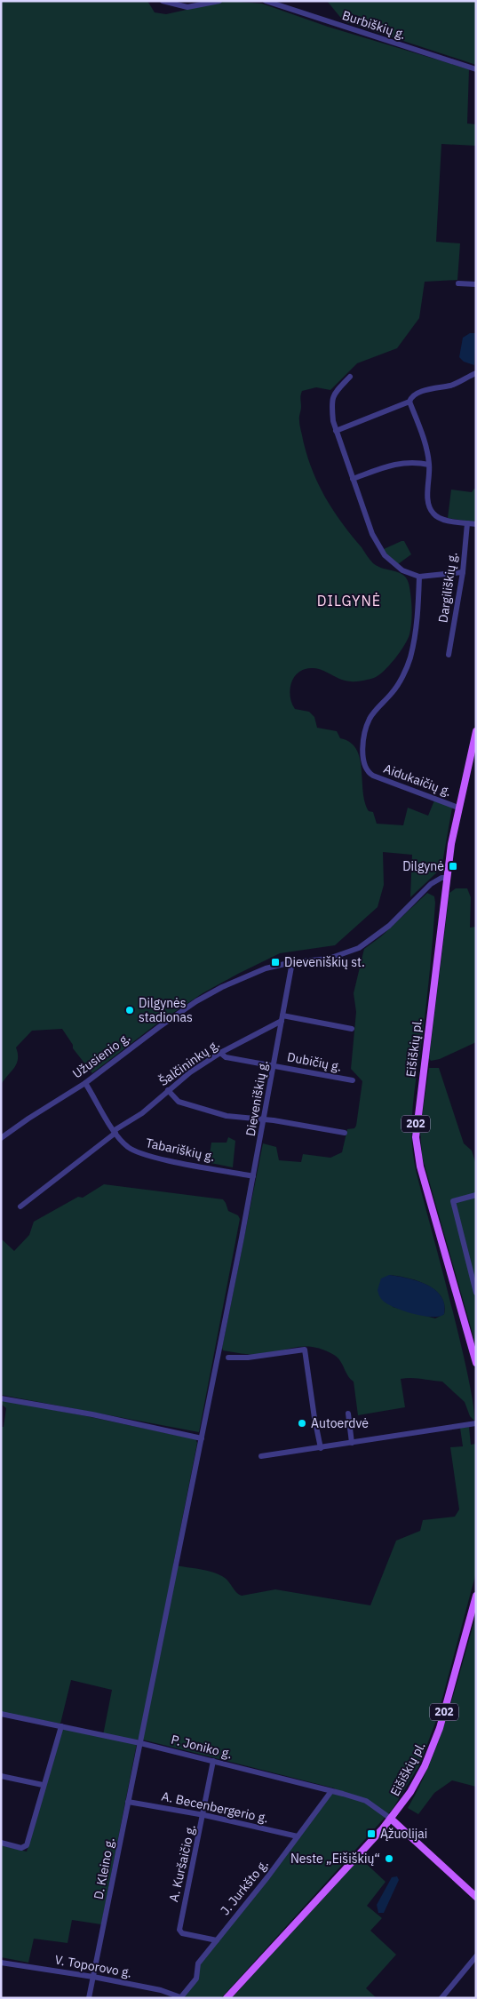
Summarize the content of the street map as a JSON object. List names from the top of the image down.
{
  "streets": {
    "main road": ["Eišiškių pl.", "202"],
    "street": [
      "Burbiškių g.",
      "Dargiliškių g.",
      "Aidukaičių g.",
      "Užusienio g.",
      "Dubičių g.",
      "Šalčininkų g.",
      "Dieveniškių g.",
      "Tabariškių g.",
      "P. Joniko g.",
      "A. Becenbergerio g.",
      "A. Kuršaičio g.",
      "D. Kleino g.",
      "J. Jurkšto g.",
      "V. Toporovo g."
    ]
  },
  "crossings": [
    ["Aidukaičių g.", "Eišiškių pl."],
    ["Eišiškių pl.", "Užusienio g."],
    ["Eišiškių pl.", "P. Joniko g."],
    ["Užusienio g.", "Dieveniškių g."],
    ["Užusienio g.", "Tabariškių g."],
    ["Dubičių g.", "Šalčininkų g."],
    ["Dubičių g.", "Dieveniškių g."],
    ["Šalčininkų g.", "Dieveniškių g."],
    ["Šalčininkų g.", "Tabariškių g."],
    ["Dieveniškių g.", "Tabariškių g."],
    ["Dieveniškių g.", "D. Kleino g."],
    ["P. Joniko g.", "A. Kuršaičio g."],
    ["P. Joniko g.", "D. Kleino g."],
    ["P. Joniko g.", "J. Jurkšto g."],
    ["A. Becenbergerio g.", "A. Kuršaičio g."],
    ["A. Becenbergerio g.", "D. Kleino g."],
    ["A. Becenbergerio g.", "J. Jurkšto g."],
    ["A. Kuršaičio g.", "J. Jurkšto g."],
    ["D. Kleino g.", "V. Toporovo g."],
    ["J. Jurkšto g.", "V. Toporovo g."]
  ],
  "districts": ["DILGYNĖ"],
  "places": {
    "transit": ["Dilgynė", "Dieveniškių st.", "Ąžuolijai"],
    "other": ["Dilgynės stadionas", "Autoerdvė", "Neste „Eišiškių“"]
  }
}
